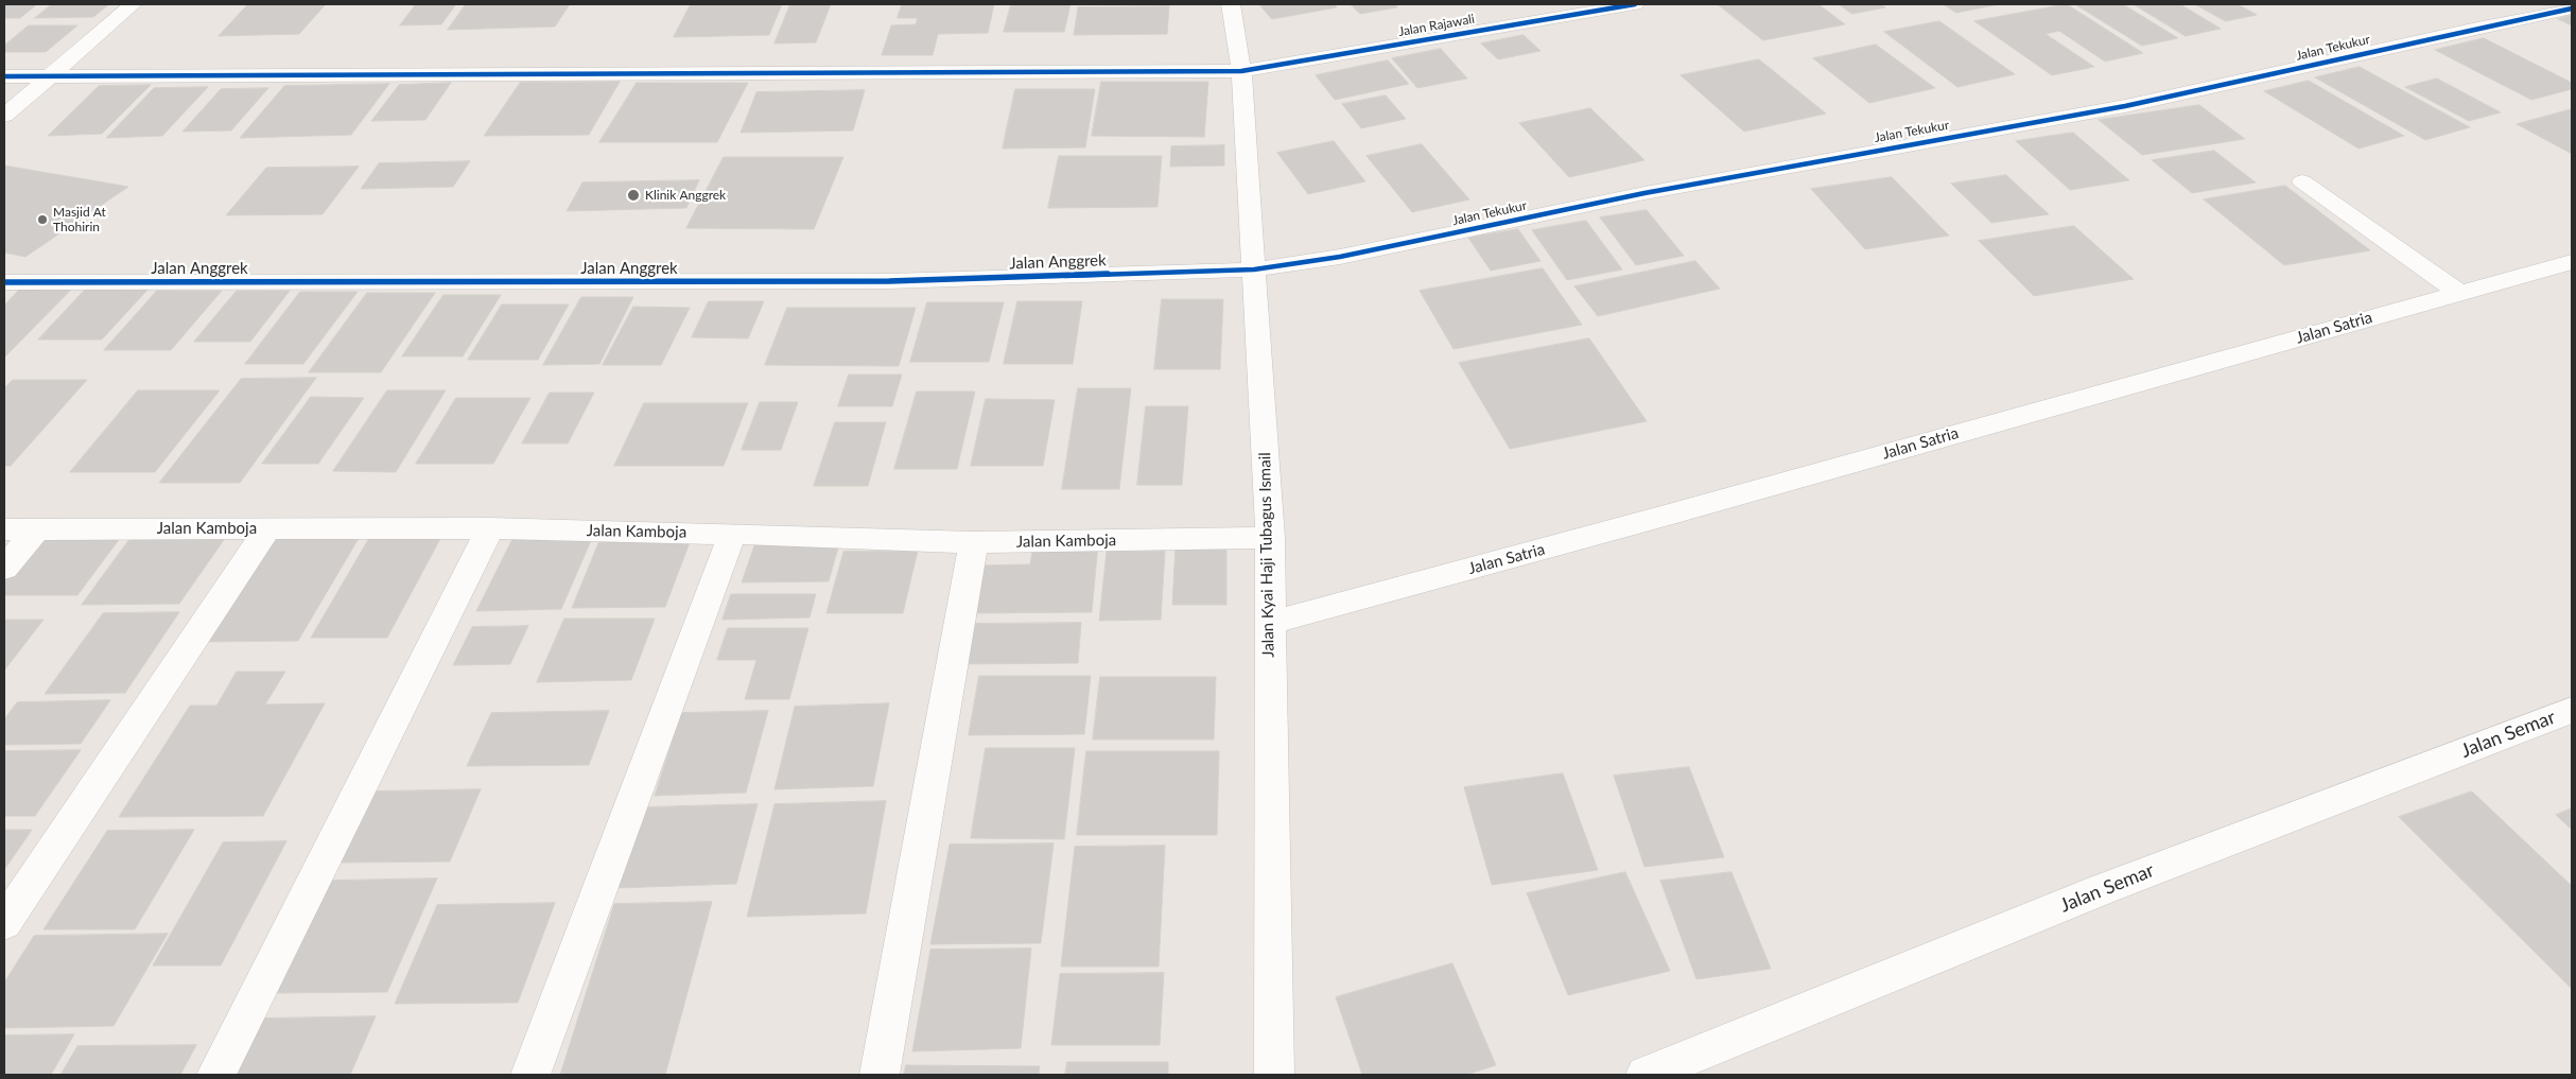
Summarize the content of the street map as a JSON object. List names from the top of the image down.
{
  "streets": {
    "street": [
      "Jalan Rajawali",
      "Jalan Tekukur",
      "Jalan Anggrek",
      "Jalan Satria",
      "Jalan Kamboja",
      "Jalan Kyai Haji Tubagus Ismail",
      "Jalan Semar"
    ]
  },
  "crossings": [
    ["Jalan Rajawali", "Jalan Kyai Haji Tubagus Ismail"],
    ["Jalan Tekukur", "Jalan Anggrek"],
    ["Jalan Tekukur", "Jalan Kyai Haji Tubagus Ismail"],
    ["Jalan Anggrek", "Jalan Kyai Haji Tubagus Ismail"],
    ["Jalan Satria", "Jalan Kyai Haji Tubagus Ismail"],
    ["Jalan Kamboja", "Jalan Kyai Haji Tubagus Ismail"]
  ],
  "places": ["Klinik Anggrek", "Masjid At Thohirin"]
}
